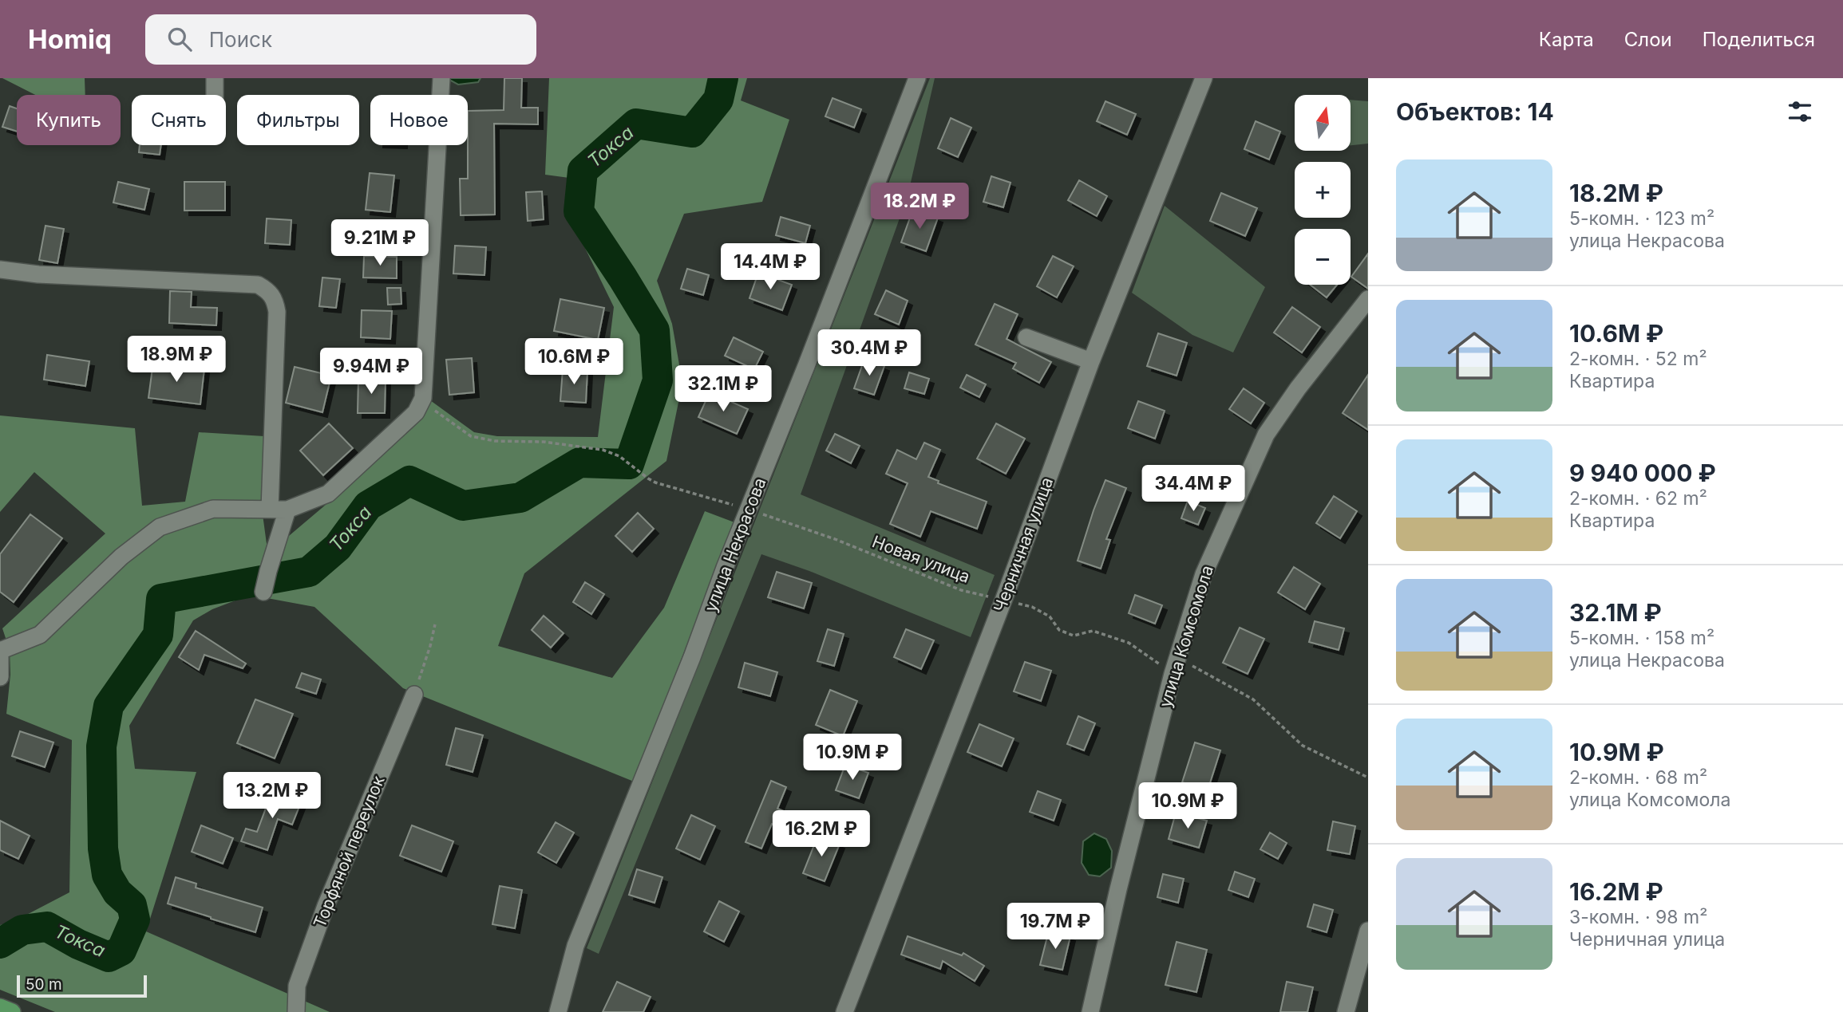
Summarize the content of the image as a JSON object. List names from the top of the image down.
{
  "streets": {
    "street": [
      "улица Некрасова",
      "Черничная улица",
      "улица Комсомола",
      "Торфяной переулок"
    ],
    "path": ["Новая улица"]
  },
  "crossings": [
    ["улица Некрасова", "Новая улица"],
    ["Черничная улица", "Новая улица"],
    ["Новая улица", "улица Комсомола"]
  ],
  "water": ["Токса"],
  "scale_bar": "50 m",
  "north": "top",
  "page": {
    "header": "Homiq",
    "search": "Поиск",
    "nav": ["Карта", "Слои", "Поделиться"],
    "heading": "Объектов: 14",
    "map_buttons": ["+", "−"],
    "chip": [
      "Купить",
      "Снять",
      "Фильтры",
      "Новое"
    ],
    "list": [
      {
        "name": "18.2M ₽",
        "note": "5-комн. · 123 m² · улица Некрасова"
      },
      {
        "name": "10.6M ₽",
        "note": "2-комн. · 52 m² · Квартира"
      },
      {
        "name": "9 940 000 ₽",
        "note": "2-комн. · 62 m² · Квартира"
      },
      {
        "name": "32.1M ₽",
        "note": "5-комн. · 158 m² · улица Некрасова"
      },
      {
        "name": "10.9M ₽",
        "note": "2-комн. · 68 m² · улица Комсомола"
      },
      {
        "name": "16.2M ₽",
        "note": "3-комн. · 98 m² · Черничная улица"
      }
    ],
    "price": [
      "18.2M ₽",
      "9.21M ₽",
      "14.4M ₽",
      "30.4M ₽",
      "18.9M ₽",
      "10.6M ₽",
      "9.94M ₽",
      "32.1M ₽",
      "34.4M ₽",
      "10.9M ₽",
      "13.2M ₽",
      "10.9M ₽",
      "16.2M ₽",
      "19.7M ₽"
    ],
    "scale": "50 m"
  }
}
